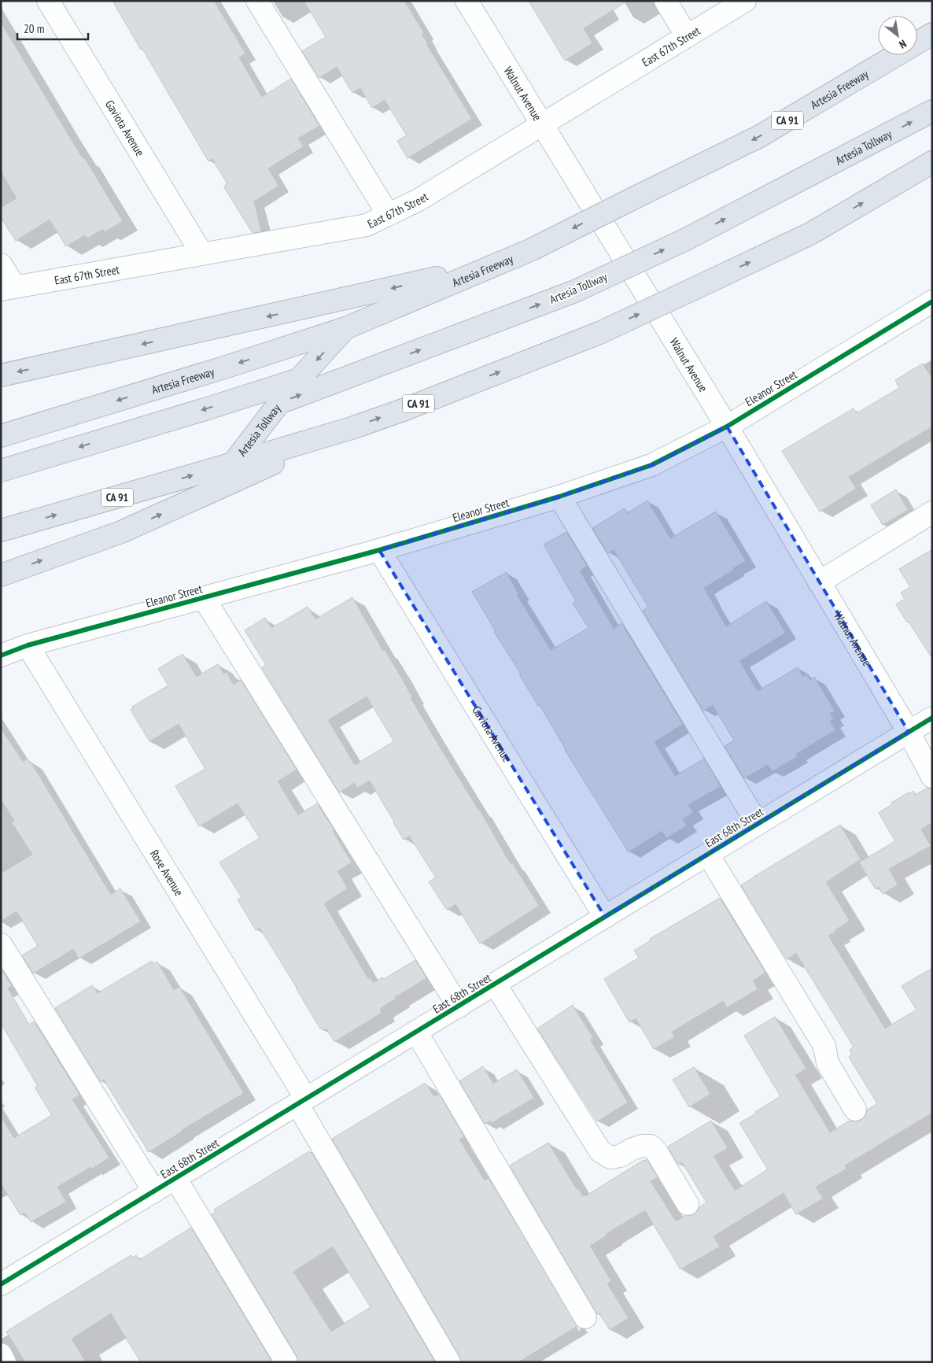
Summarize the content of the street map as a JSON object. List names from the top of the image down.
{
  "streets": {
    "highway": ["Artesia Freeway", "CA 91", "Artesia Tollway"],
    "street": [
      "East 67th Street",
      "Walnut Avenue",
      "Gaviota Avenue",
      "Eleanor Street",
      "East 68th Street",
      "Rose Avenue"
    ]
  },
  "crossings": [
    ["East 67th Street", "Walnut Avenue"],
    ["East 67th Street", "Gaviota Avenue"],
    ["Artesia Freeway", "Artesia Tollway"],
    ["Walnut Avenue", "Eleanor Street"],
    ["Walnut Avenue", "East 68th Street"],
    ["CA 91", "Artesia Tollway"],
    ["Gaviota Avenue", "Eleanor Street"],
    ["Gaviota Avenue", "East 68th Street"],
    ["Eleanor Street", "Rose Avenue"],
    ["East 68th Street", "Rose Avenue"]
  ],
  "scale_bar": "20 m",
  "north": "bottom right"
}
